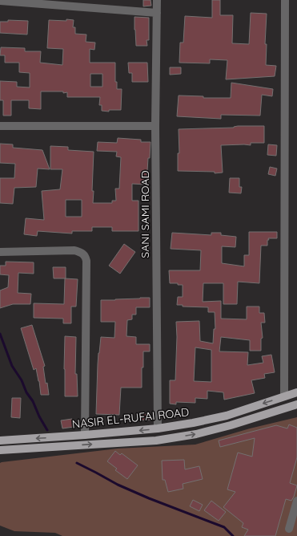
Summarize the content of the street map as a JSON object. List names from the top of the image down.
{
  "streets": {
    "main road": ["NASIR EL-RUFAI ROAD"],
    "street": ["SANI SAMI ROAD"]
  },
  "crossings": [
    ["SANI SAMI ROAD", "NASIR EL-RUFAI ROAD"]
  ]
}
